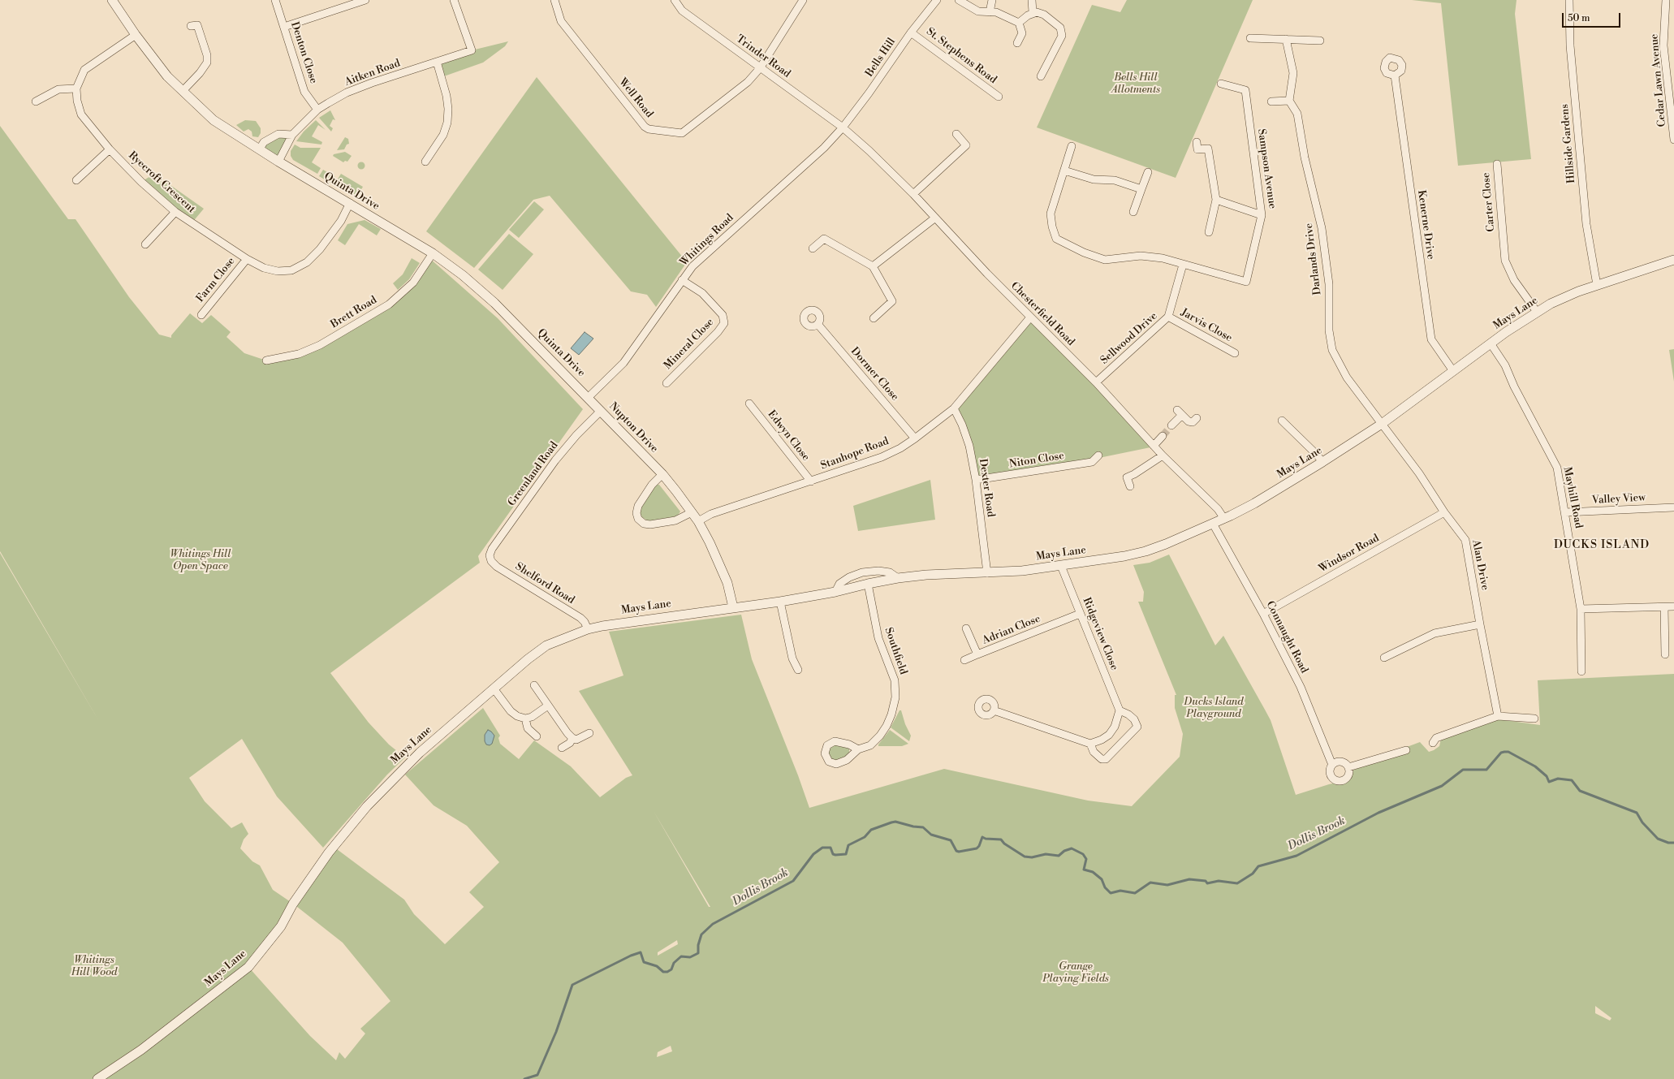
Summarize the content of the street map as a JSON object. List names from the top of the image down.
{
  "streets": {
    "street": [
      "Denton Close",
      "St. Stephens Road",
      "Trinder Road",
      "Bells Hill",
      "Aitken Road",
      "Cedar Lawn Avenue",
      "Well Road",
      "Hillside Gardens",
      "Sampson Avenue",
      "Ryecroft Crescent",
      "Quinta Drive",
      "Carter Close",
      "Kenerne Drive",
      "Whitings Road",
      "Darlands Drive",
      "Farm Close",
      "Brett Road",
      "Mays Lane",
      "Chesterfield Road",
      "Jarvis Close",
      "Sellwood Drive",
      "Mineral Close",
      "Dormer Close",
      "Nupton Drive",
      "Edwyn Close",
      "Stanhope Road",
      "Niton Close",
      "Greenland Road",
      "Dexter Road",
      "Mayhill Road",
      "Valley View",
      "Windsor Road",
      "Alan Drive",
      "Shelford Road",
      "Adrian Close",
      "Ridgeview Close",
      "Connaught Road",
      "Southfield"
    ]
  },
  "crossings": [
    ["Denton Close", "Aitken Road"],
    ["St. Stephens Road", "Bells Hill"],
    ["Trinder Road", "Bells Hill"],
    ["Trinder Road", "Well Road"],
    ["Trinder Road", "Whitings Road"],
    ["Trinder Road", "Chesterfield Road"],
    ["Bells Hill", "Whitings Road"],
    ["Bells Hill", "Chesterfield Road"],
    ["Aitken Road", "Quinta Drive"],
    ["Hillside Gardens", "Mays Lane"],
    ["Sampson Avenue", "Sellwood Drive"],
    ["Ryecroft Crescent", "Quinta Drive"],
    ["Ryecroft Crescent", "Farm Close"],
    ["Quinta Drive", "Whitings Road"],
    ["Quinta Drive", "Brett Road"],
    ["Quinta Drive", "Nupton Drive"],
    ["Carter Close", "Mays Lane"],
    ["Kenerne Drive", "Mays Lane"],
    ["Whitings Road", "Chesterfield Road"],
    ["Whitings Road", "Mineral Close"],
    ["Whitings Road", "Nupton Drive"],
    ["Darlands Drive", "Mays Lane"],
    ["Darlands Drive", "Alan Drive"],
    ["Mays Lane", "Chesterfield Road"],
    ["Mays Lane", "Nupton Drive"],
    ["Mays Lane", "Dexter Road"],
    ["Mays Lane", "Mayhill Road"],
    ["Mays Lane", "Alan Drive"],
    ["Mays Lane", "Shelford Road"],
    ["Mays Lane", "Ridgeview Close"],
    ["Mays Lane", "Connaught Road"],
    ["Mays Lane", "Southfield"],
    ["Chesterfield Road", "Sellwood Drive"],
    ["Chesterfield Road", "Stanhope Road"],
    ["Jarvis Close", "Sellwood Drive"],
    ["Dormer Close", "Stanhope Road"],
    ["Nupton Drive", "Stanhope Road"],
    ["Nupton Drive", "Greenland Road"],
    ["Edwyn Close", "Stanhope Road"],
    ["Stanhope Road", "Dexter Road"],
    ["Niton Close", "Dexter Road"],
    ["Greenland Road", "Shelford Road"],
    ["Mayhill Road", "Valley View"],
    ["Windsor Road", "Alan Drive"],
    ["Windsor Road", "Connaught Road"],
    ["Adrian Close", "Ridgeview Close"]
  ],
  "districts": ["DUCKS ISLAND"],
  "water": ["Dollis Brook"],
  "parks": [
    "Bells Hill Allotments",
    "Whitings Hill Open Space",
    "Ducks Island Playground",
    "Whitings Hill Wood",
    "Grange Playing Fields"
  ],
  "scale_bar": "50 m"
}
